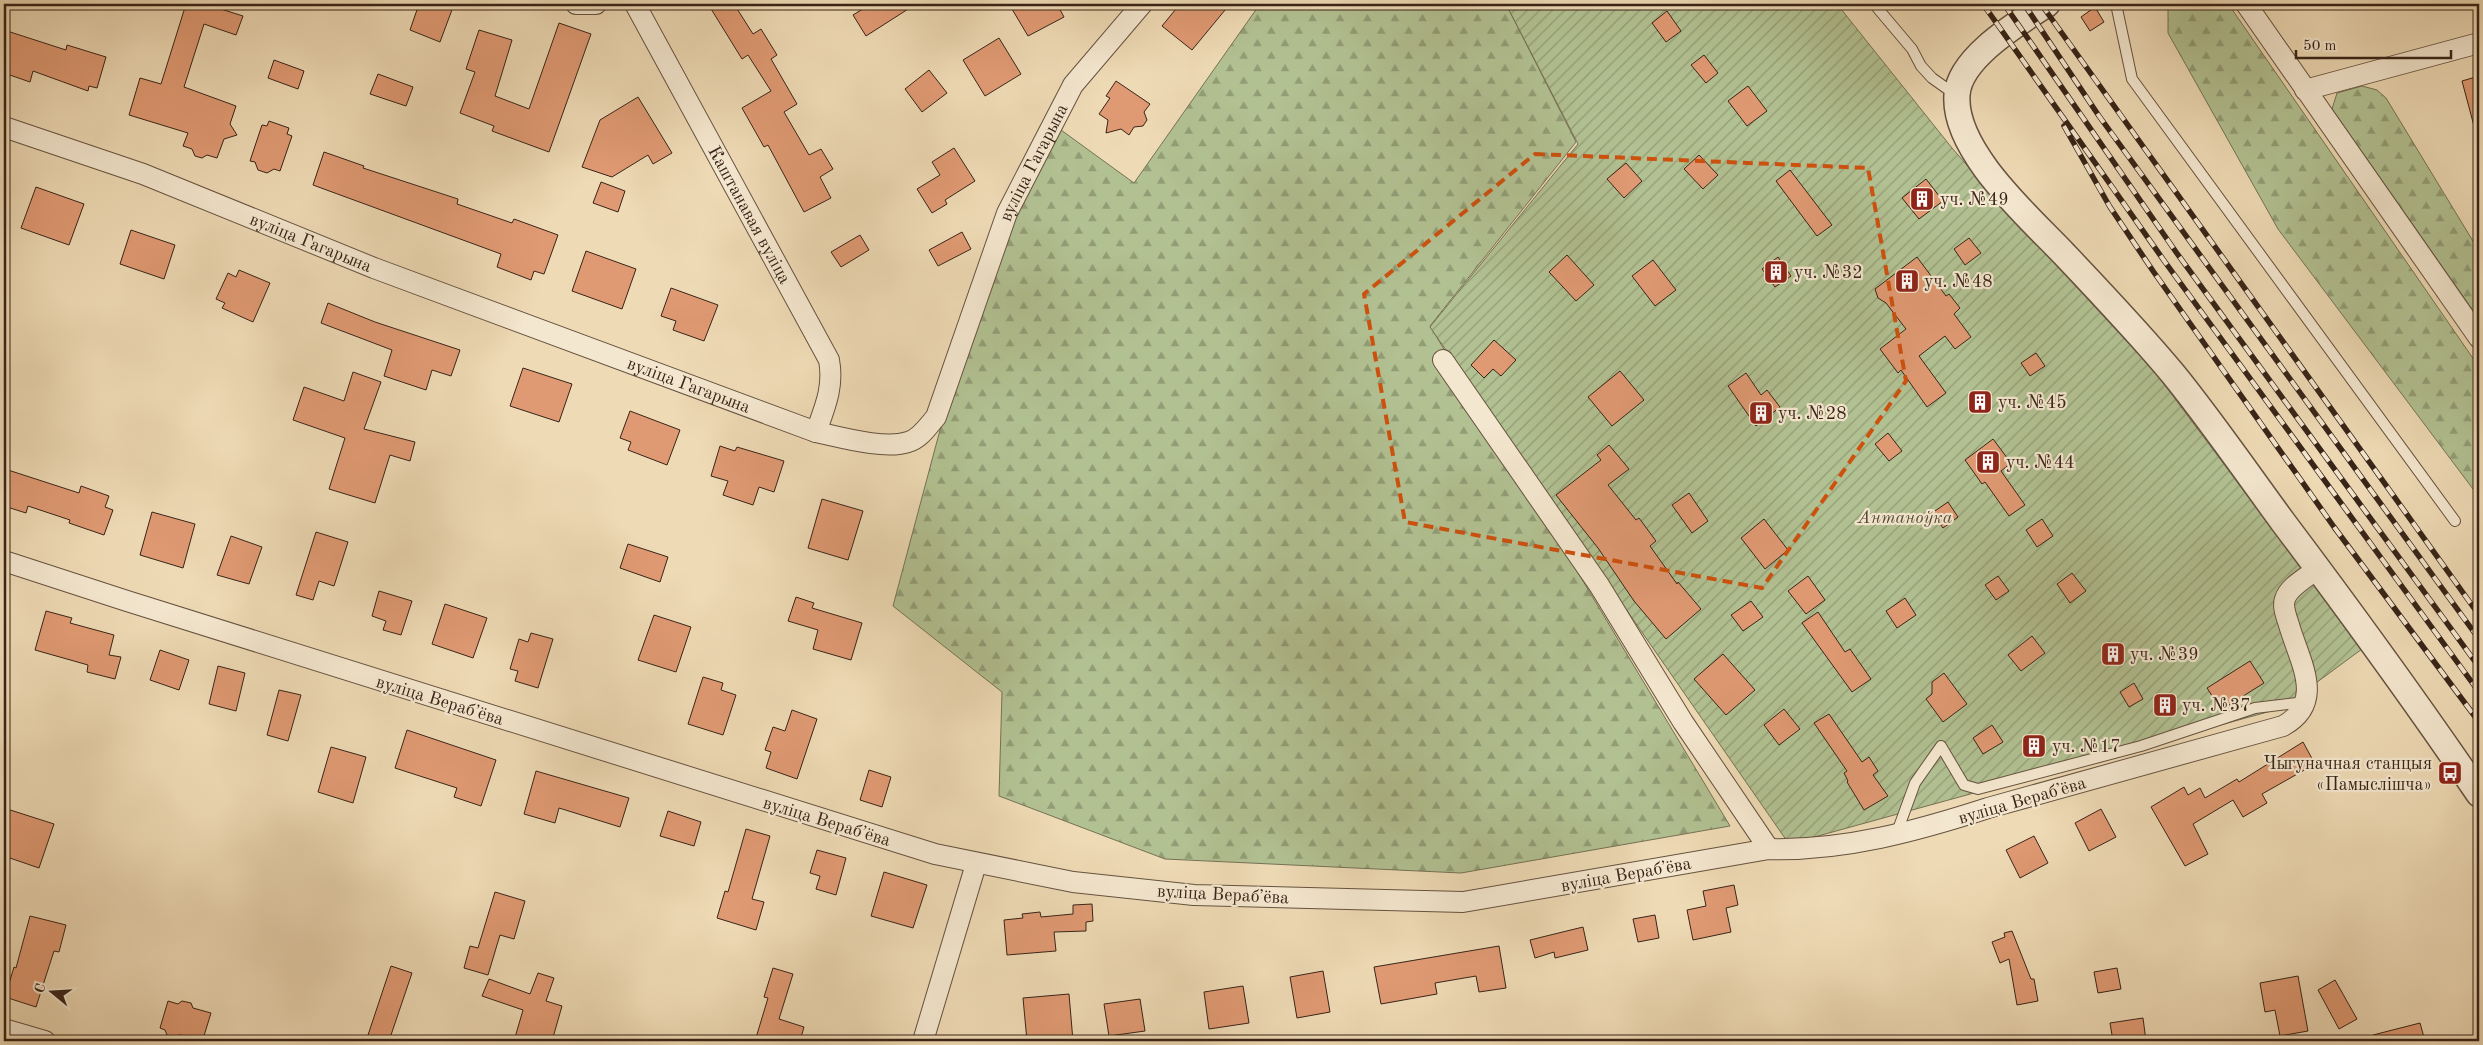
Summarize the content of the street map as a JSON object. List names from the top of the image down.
{
  "streets": {
    "street": ["вуліца Гагарына", "Каштанавая вуліца", "вуліца Верабʼёва"]
  },
  "crossings": [
    ["вуліца Гагарына", "Каштанавая вуліца"]
  ],
  "parks": ["Антаноўка"],
  "places": {
    "building": [
      "уч. №49",
      "уч. №32",
      "уч. №48",
      "уч. №45",
      "уч. №28",
      "уч. №44",
      "уч. №39",
      "уч. №37",
      "уч. №17"
    ],
    "bus stop": ["Чыгуначная станцыя «Памыслішча»"]
  },
  "scale_bar": "50 m",
  "north": "left"
}
